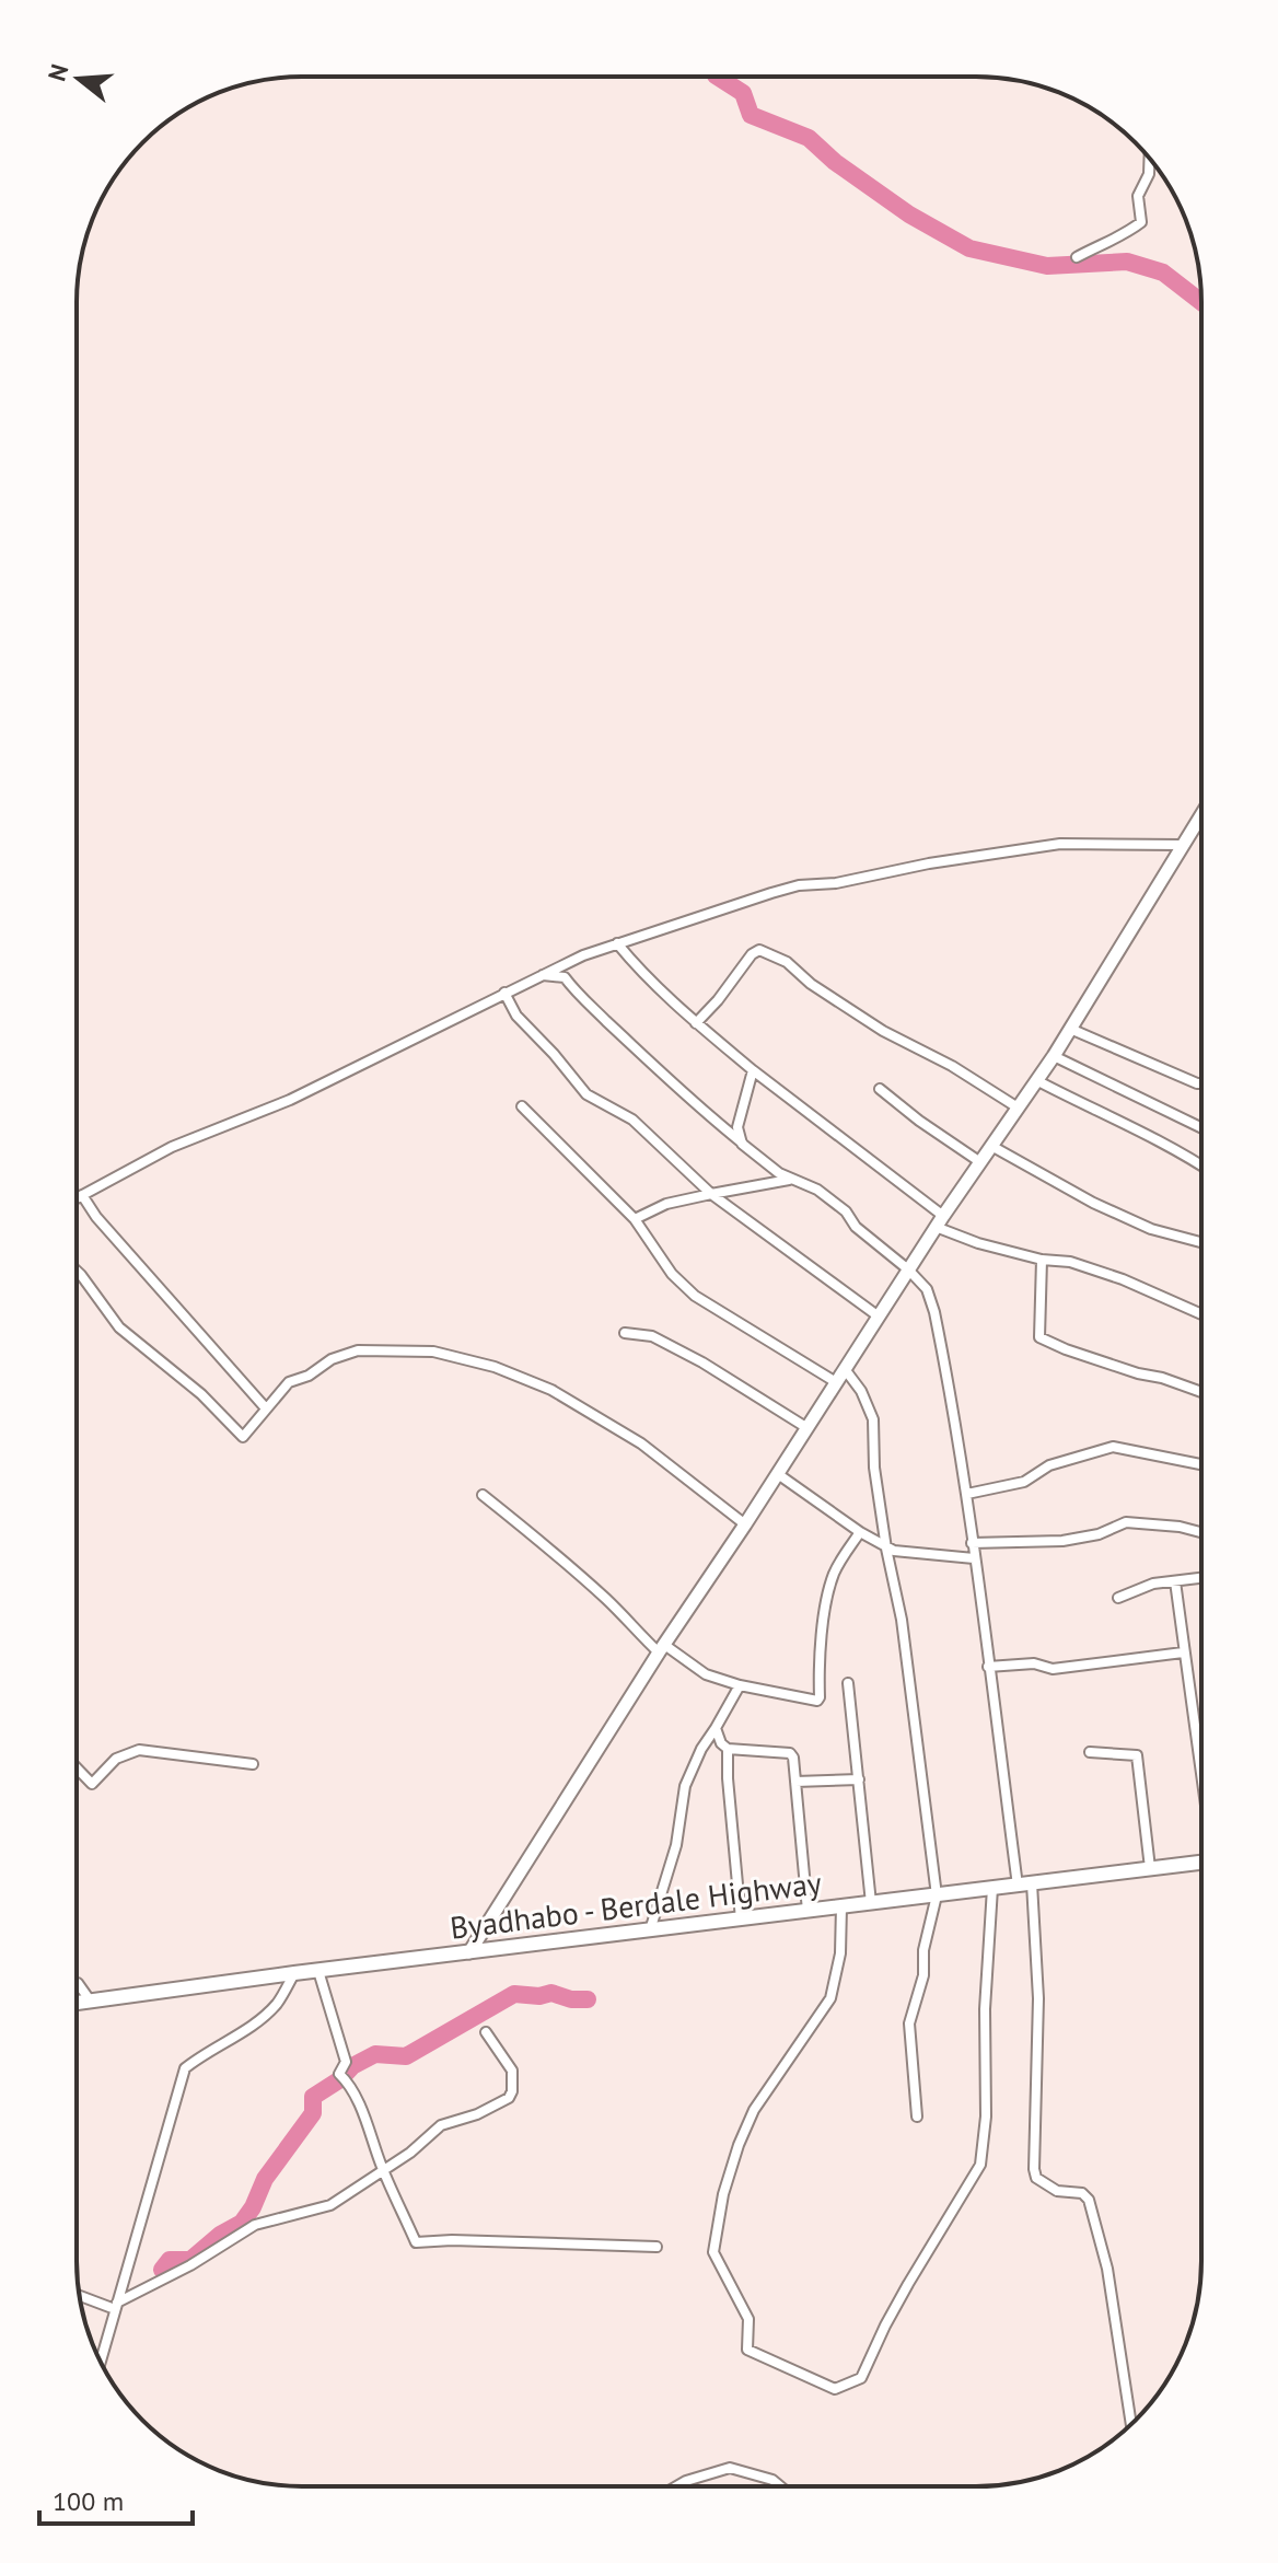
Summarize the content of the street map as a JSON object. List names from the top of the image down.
{
  "streets": {
    "main road": ["Byadhabo - Berdale Highway"]
  },
  "scale_bar": "100 m",
  "north": "left"
}
